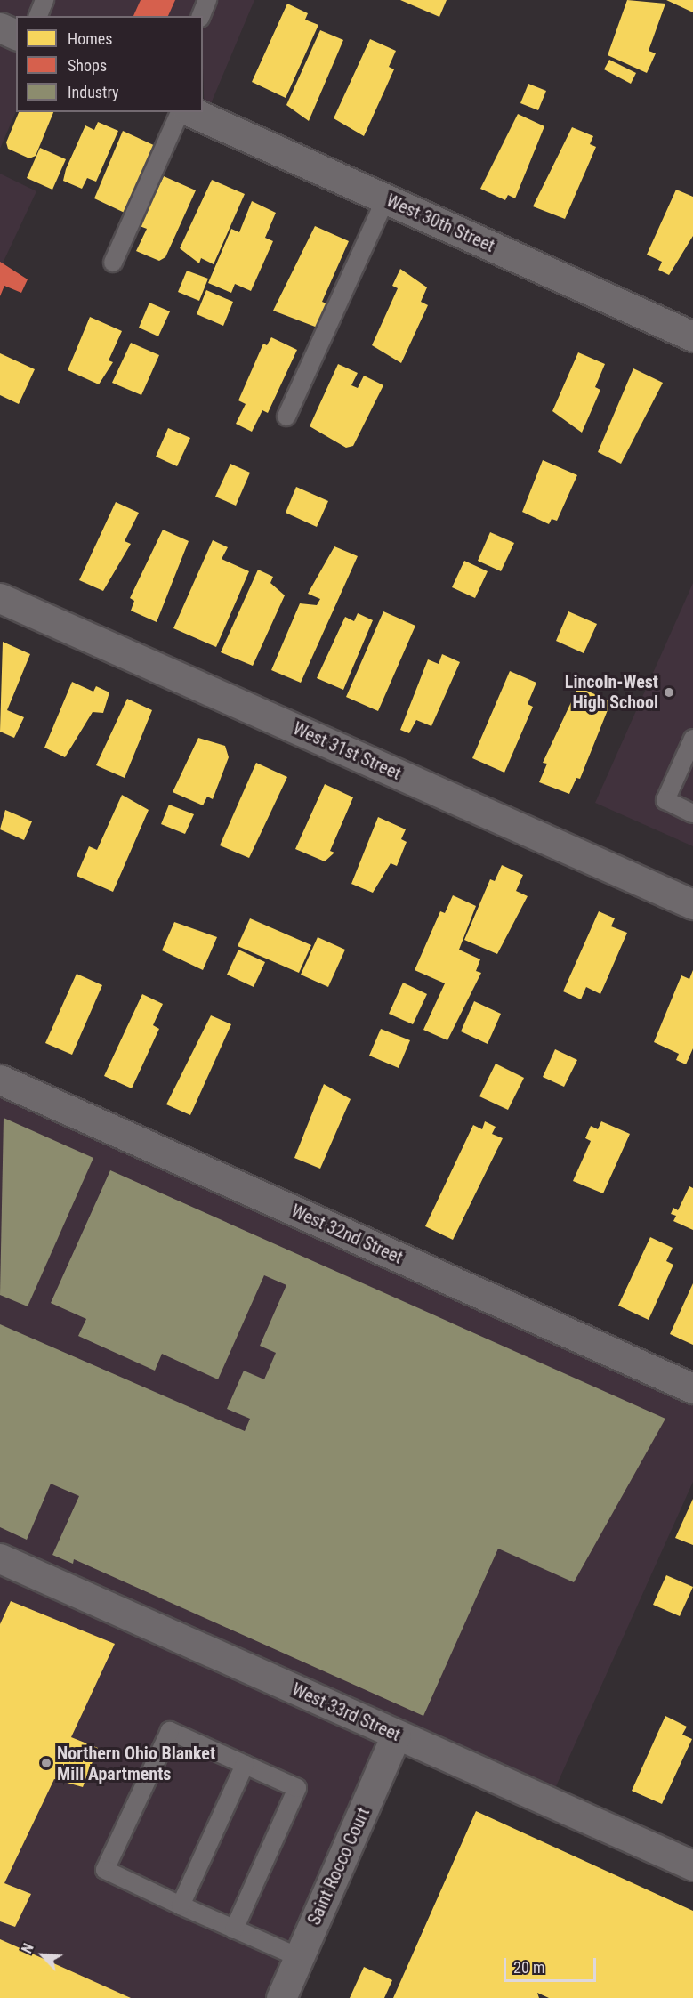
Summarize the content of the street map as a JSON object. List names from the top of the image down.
{
  "streets": {
    "street": [
      "West 30th Street",
      "West 31st Street",
      "West 32nd Street",
      "West 33rd Street",
      "Saint Rocco Court"
    ]
  },
  "crossings": [
    ["West 33rd Street", "Saint Rocco Court"]
  ],
  "places": ["Lincoln-West High School", "Northern Ohio Blanket Mill Apartments"],
  "legend": ["Homes", "Shops", "Industry"],
  "scale_bar": "20 m",
  "north": "top left"
}
